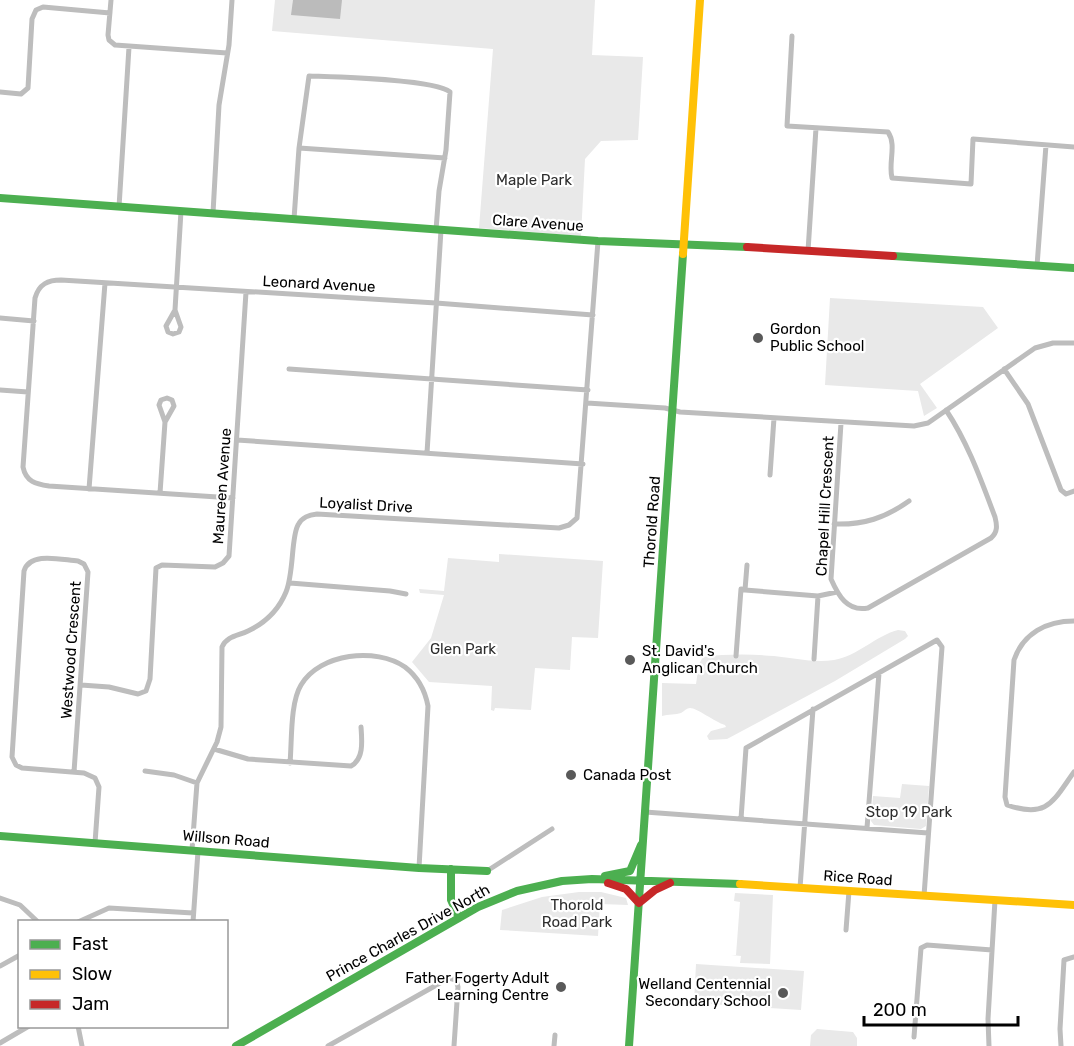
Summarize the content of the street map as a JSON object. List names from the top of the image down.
{
  "streets": {
    "street": [
      "Clare Avenue",
      "Leonard Avenue",
      "Maureen Avenue",
      "Loyalist Drive",
      "Chapel Hill Crescent",
      "Thorold Road",
      "Westwood Crescent",
      "Willson Road",
      "Rice Road",
      "Prince Charles Drive North"
    ]
  },
  "crossings": [
    ["Clare Avenue", "Thorold Road"],
    ["Leonard Avenue", "Maureen Avenue"],
    ["Maureen Avenue", "Westwood Crescent"],
    ["Loyalist Drive", "Willson Road"],
    ["Thorold Road", "Rice Road"],
    ["Thorold Road", "Prince Charles Drive North"],
    ["Westwood Crescent", "Willson Road"],
    ["Rice Road", "Prince Charles Drive North"]
  ],
  "parks": [
    "Maple Park",
    "Glen Park",
    "Stop 19 Park",
    "Thorold Road Park"
  ],
  "places": [
    "Gordon Public School",
    "St. David's Anglican Church",
    "Canada Post",
    "Father Fogerty Adult Learning Centre",
    "Welland Centennial Secondary School"
  ],
  "legend": ["Fast", "Slow", "Jam"],
  "scale_bar": "200 m"
}
